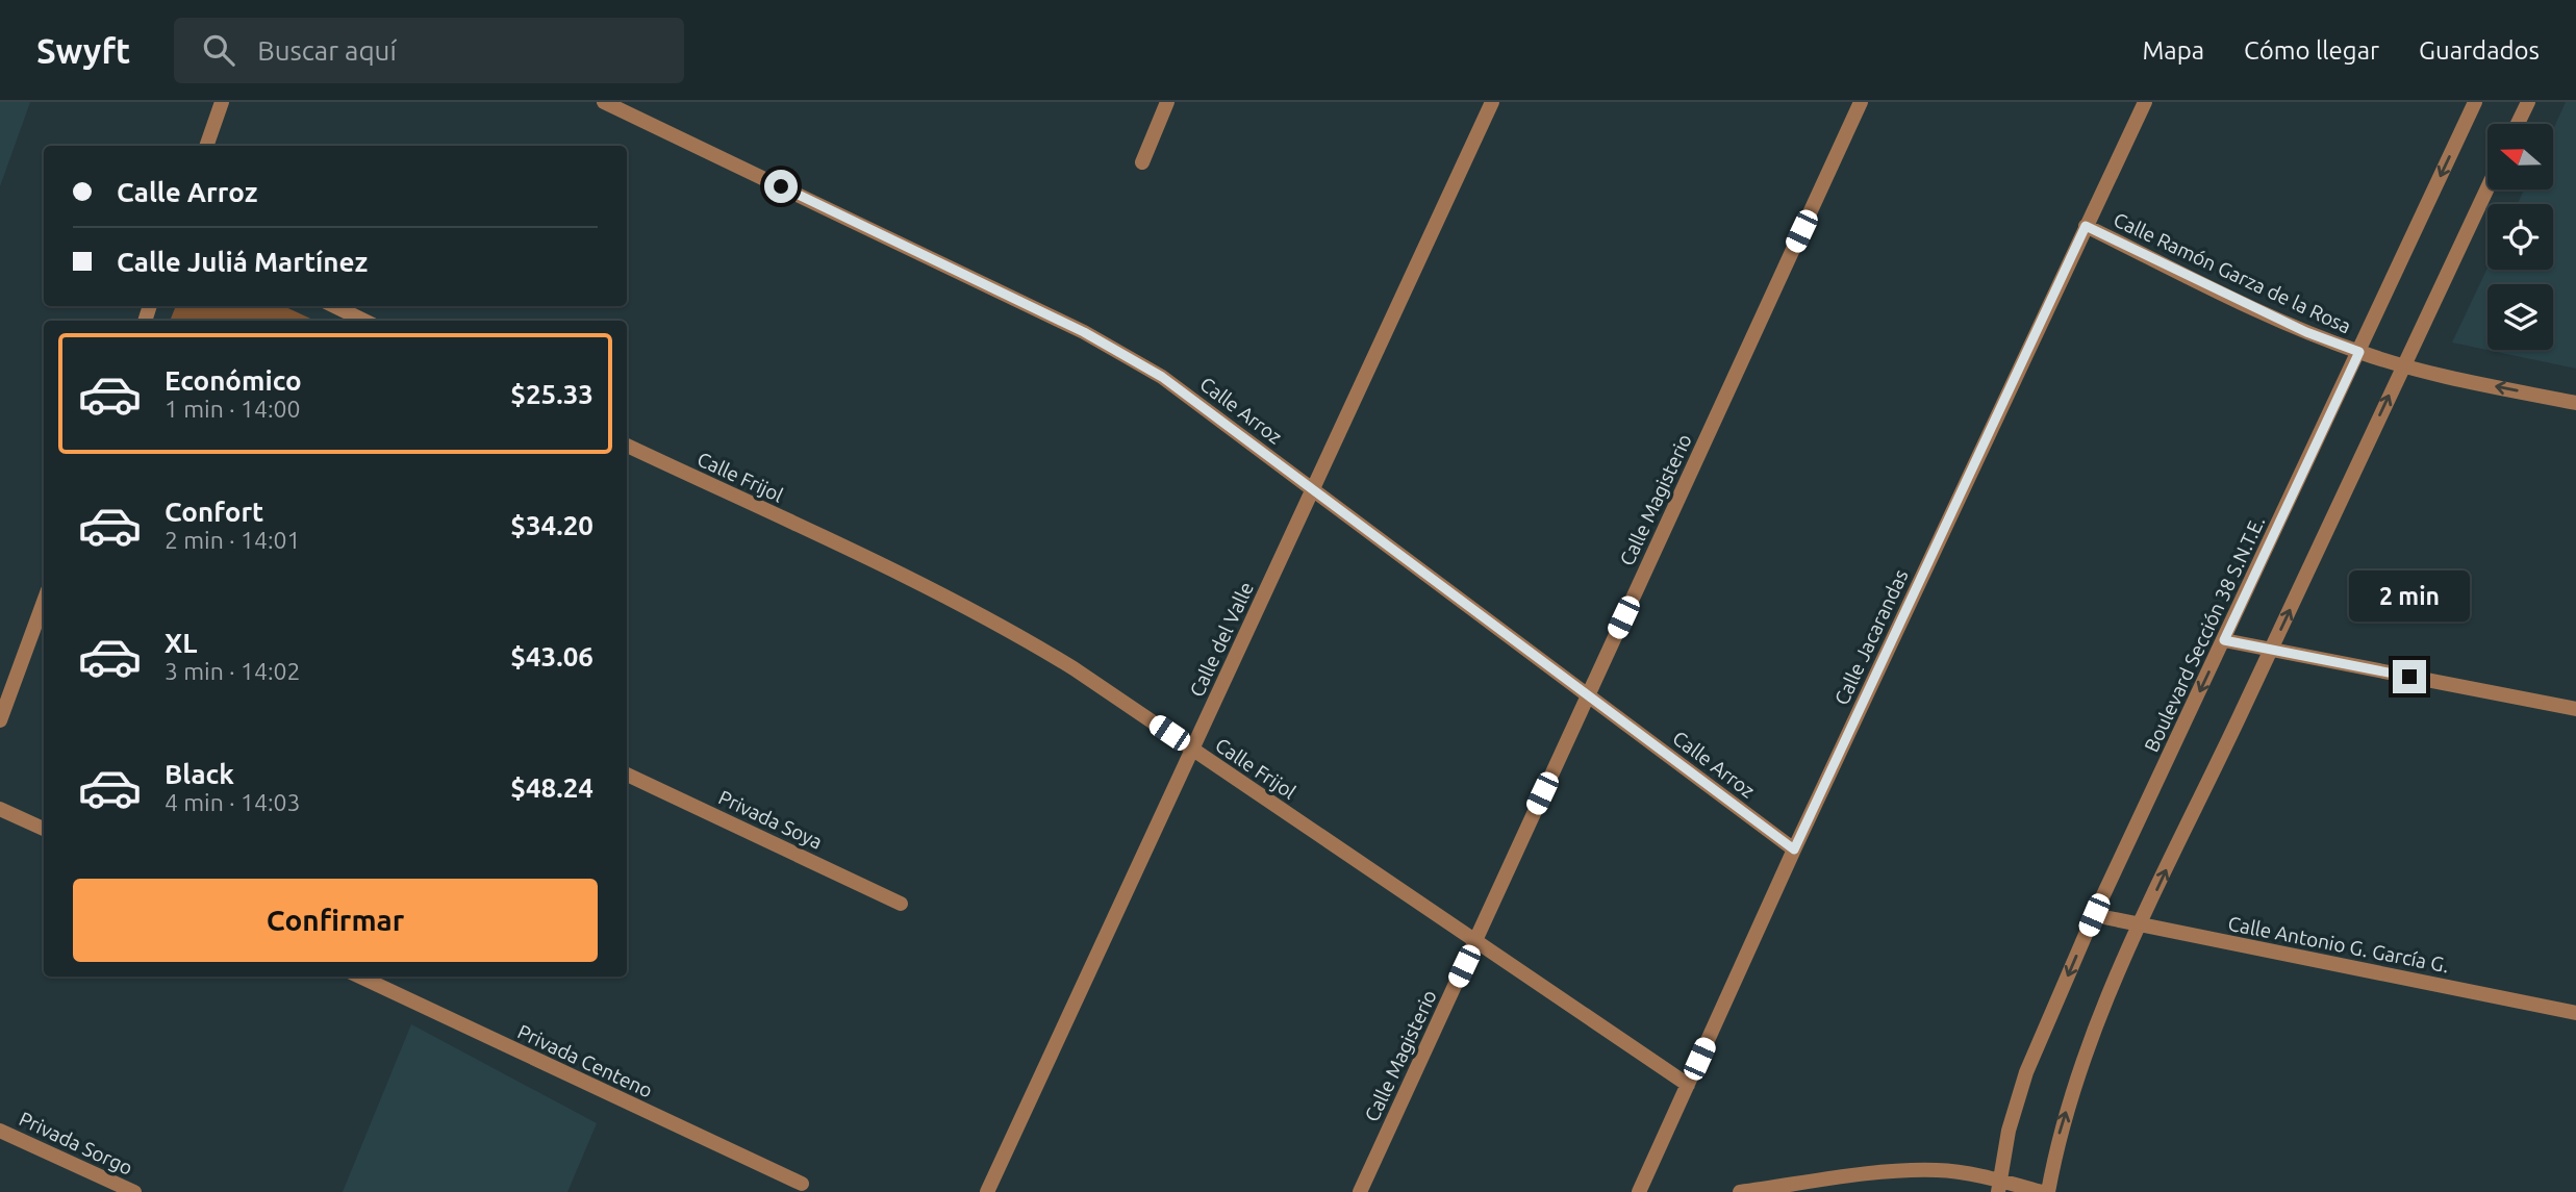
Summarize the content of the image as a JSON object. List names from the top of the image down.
{
  "streets": {
    "street": [
      "Calle Ramón Garza de la Rosa",
      "Calle Arroz",
      "Calle Frijol",
      "Calle Magisterio",
      "Boulevard Sección 38 S.N.T.E.",
      "Calle Jacarandas",
      "Calle del Valle",
      "Privada Soya",
      "Calle Antonio G. García G.",
      "Privada Centeno",
      "Privada Sorgo"
    ]
  },
  "crossings": [
    ["Calle Ramón Garza de la Rosa", "Boulevard Sección 38 S.N.T.E."],
    ["Calle Ramón Garza de la Rosa", "Calle Jacarandas"],
    ["Calle Arroz", "Calle Magisterio"],
    ["Calle Arroz", "Calle Jacarandas"],
    ["Calle Arroz", "Calle del Valle"],
    ["Calle Frijol", "Calle Magisterio"],
    ["Calle Frijol", "Calle Jacarandas"],
    ["Calle Frijol", "Calle del Valle"],
    ["Boulevard Sección 38 S.N.T.E.", "Calle Antonio G. García G."]
  ],
  "north": "left",
  "page": {
    "header": "Swyft",
    "search": "Buscar aquí",
    "nav": ["Mapa", "Cómo llegar", "Guardados"],
    "banner": ["Calle Arroz", "Calle Juliá Martínez"],
    "list": [
      {
        "name": "Económico",
        "note": "1 min · 14:00",
        "value": "$25.33"
      },
      {
        "name": "Confort",
        "note": "2 min · 14:01",
        "value": "$34.20"
      },
      {
        "name": "XL",
        "note": "3 min · 14:02",
        "value": "$43.06"
      },
      {
        "name": "Black",
        "note": "4 min · 14:03",
        "value": "$48.24"
      }
    ],
    "bubble": "2 min",
    "buttons": "Confirmar"
  }
}
